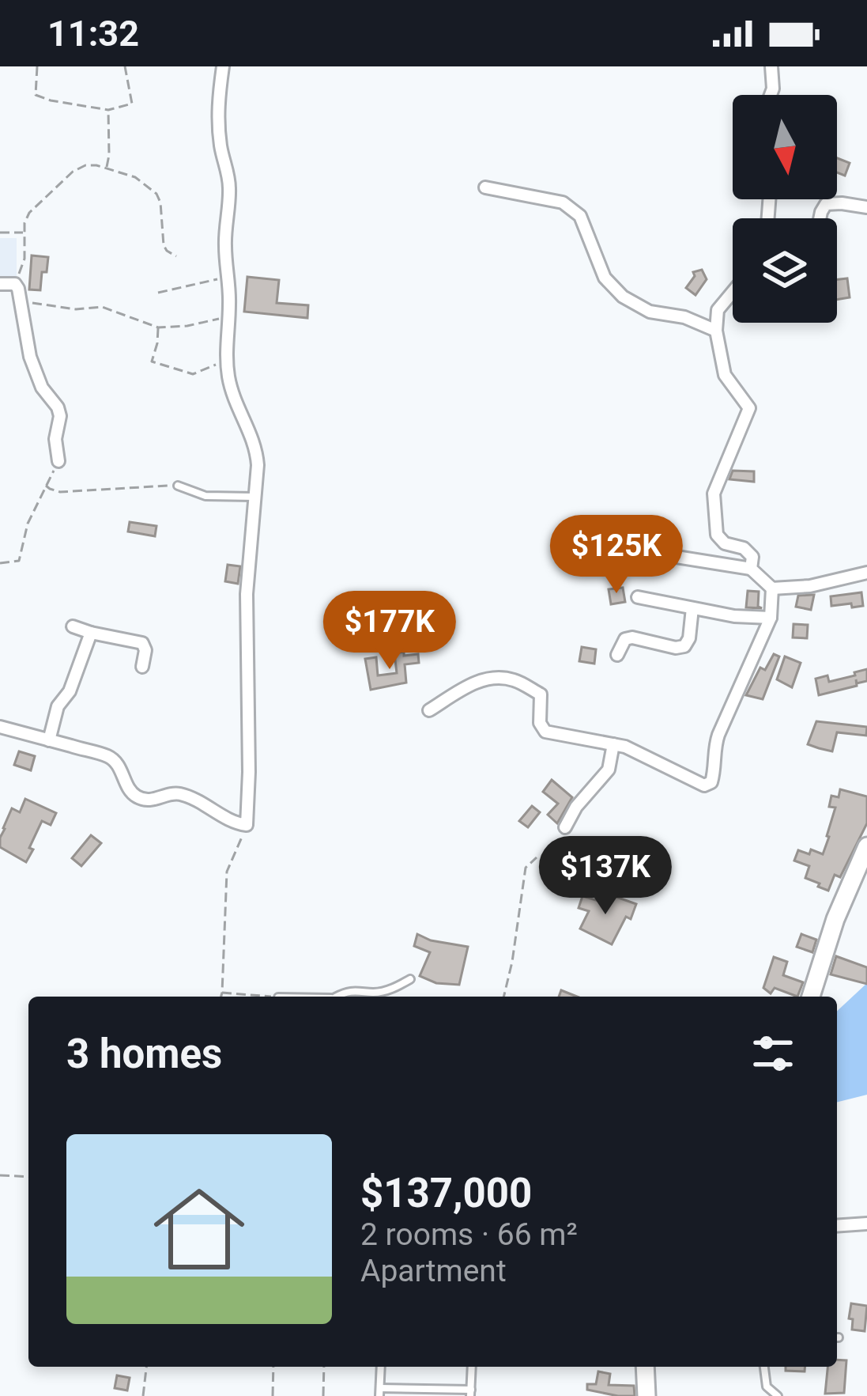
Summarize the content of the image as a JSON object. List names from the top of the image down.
{
  "north": "bottom",
  "page": {
    "status": "11:32",
    "price": ["$125K", "$177K", "$137K"],
    "heading": "3 homes",
    "list": [
      {
        "name": "$137,000",
        "note": "2 rooms · 66 m² · Apartment"
      }
    ]
  }
}
